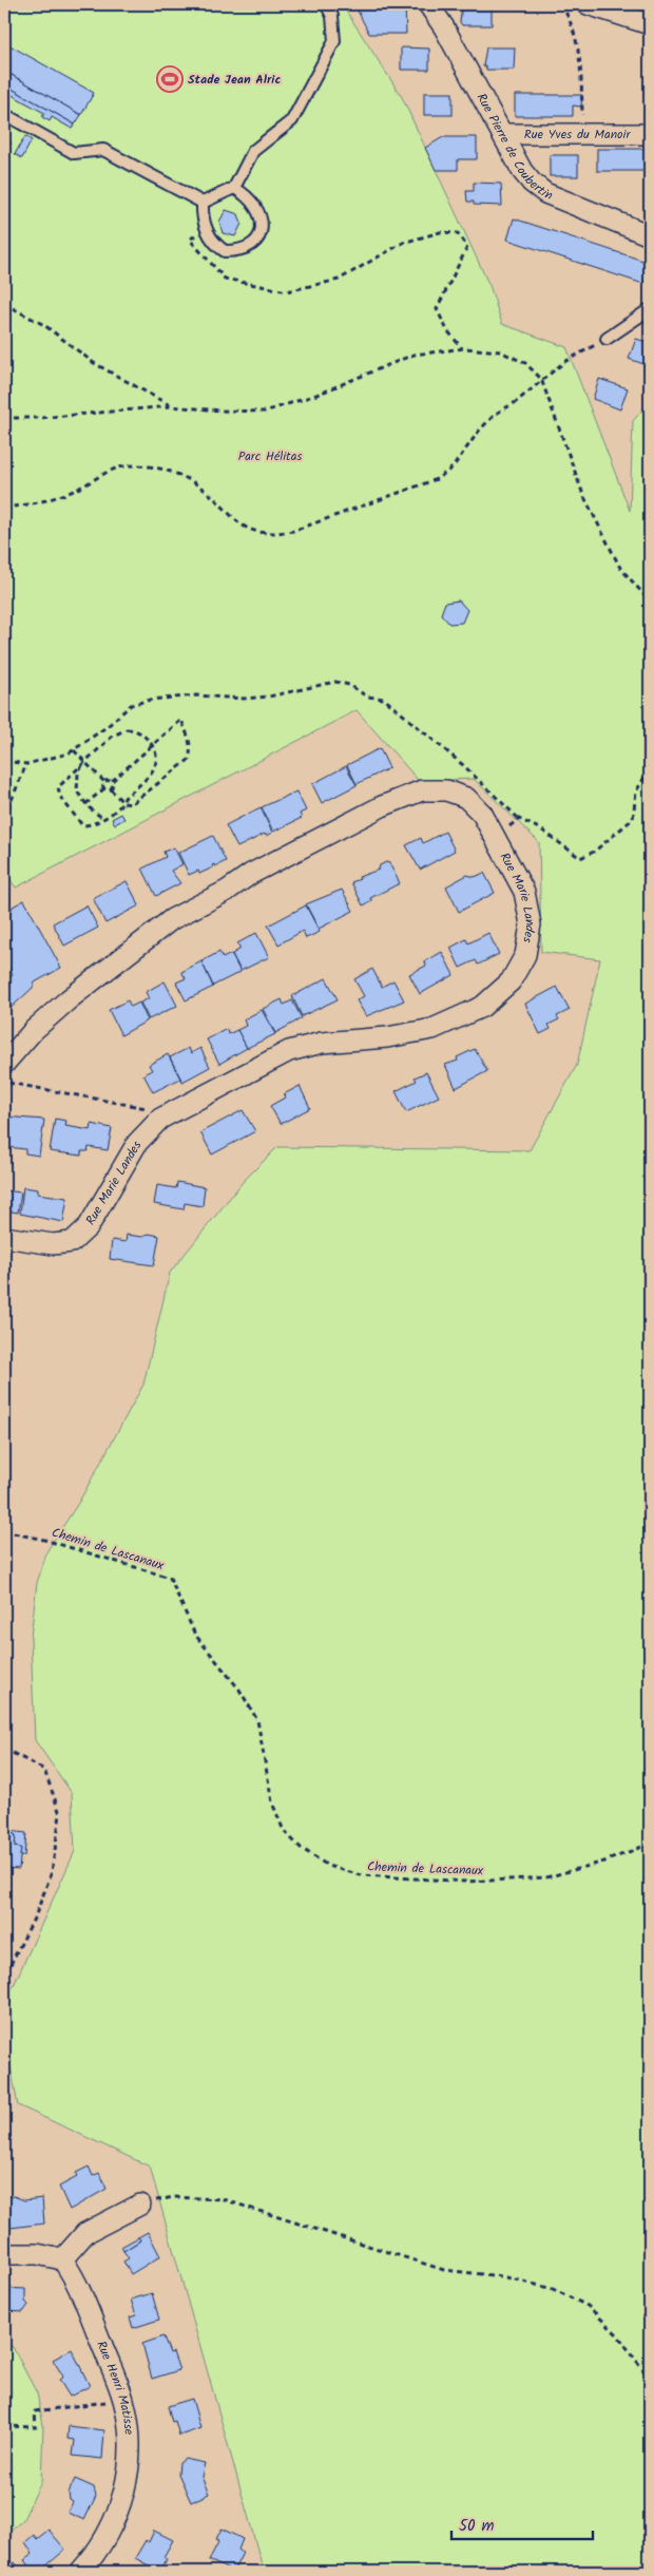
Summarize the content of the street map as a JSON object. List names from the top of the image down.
{
  "streets": {
    "street": [
      "Rue Yves du Manoir",
      "Rue Pierre de Coubertin",
      "Rue Marie Landes",
      "Rue Henri Matisse"
    ],
    "path": ["Chemin de Lascanaux"]
  },
  "crossings": [
    ["Rue Yves du Manoir", "Rue Pierre de Coubertin"]
  ],
  "parks": ["Parc Hélitas"],
  "places": {
    "sports": ["Stade Jean Alric"]
  },
  "scale_bar": "50 m"
}
